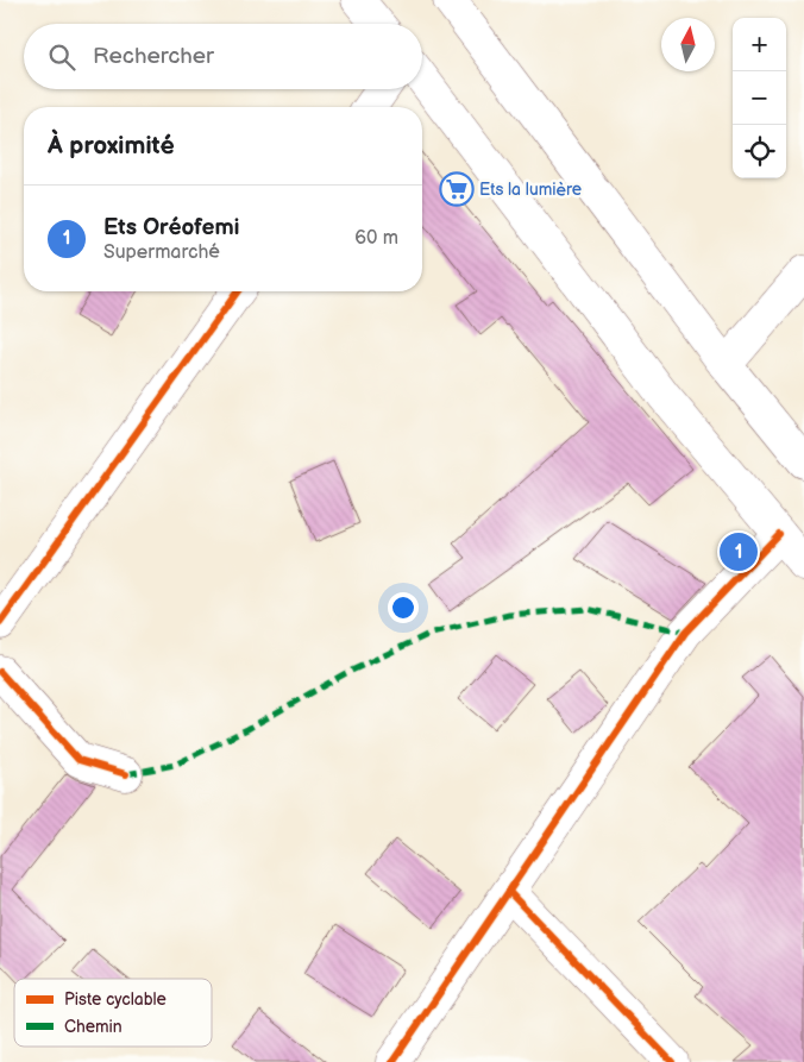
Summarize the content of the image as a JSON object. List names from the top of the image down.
{
  "places": {
    "supermarket": ["Ets la lumière"]
  },
  "legend": ["Piste cyclable", "Chemin"],
  "north": "top",
  "page": {
    "map_buttons": ["+", "−"],
    "search": "Rechercher",
    "heading": "À proximité",
    "list": [
      {
        "mark": "1",
        "name": "Ets Oréofemi",
        "note": "Supermarché",
        "value": "60 m"
      }
    ],
    "pins": "1"
  }
}
